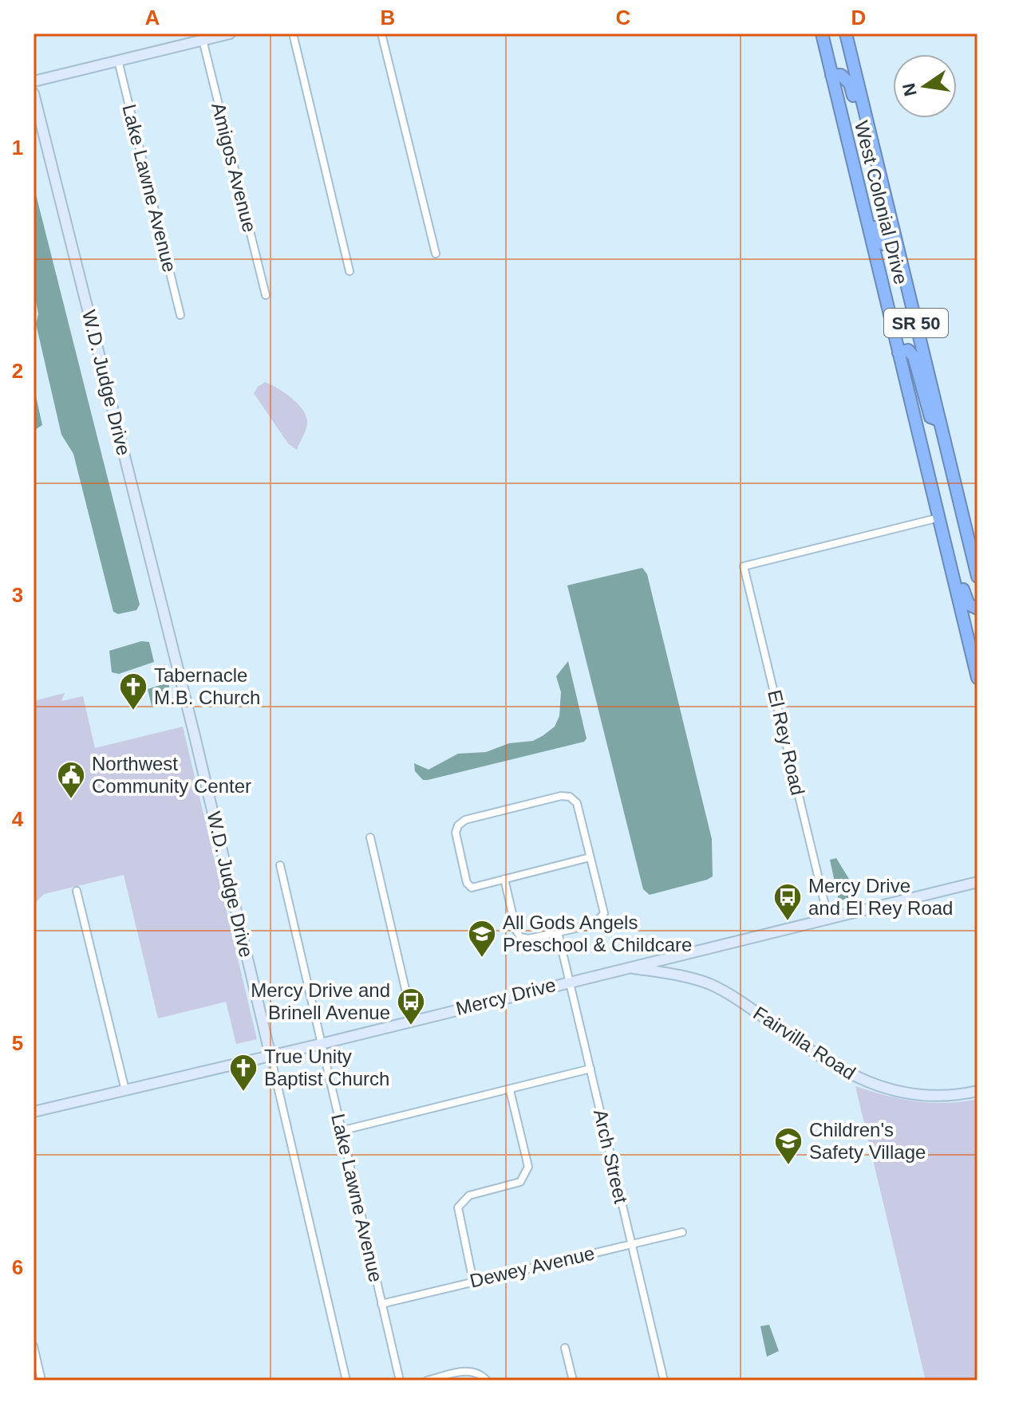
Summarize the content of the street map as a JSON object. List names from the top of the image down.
{
  "streets": {
    "highway": ["West Colonial Drive", "SR 50"],
    "street": [
      "Amigos Avenue",
      "Lake Lawne Avenue",
      "W.D. Judge Drive",
      "El Rey Road",
      "Mercy Drive",
      "Fairvilla Road",
      "Arch Street",
      "Dewey Avenue"
    ]
  },
  "crossings": [
    ["Lake Lawne Avenue", "Mercy Drive"],
    ["Lake Lawne Avenue", "Dewey Avenue"],
    ["West Colonial Drive", "El Rey Road"],
    ["W.D. Judge Drive", "Mercy Drive"],
    ["El Rey Road", "Mercy Drive"],
    ["Mercy Drive", "Fairvilla Road"],
    ["Mercy Drive", "Arch Street"],
    ["Arch Street", "Dewey Avenue"]
  ],
  "places": {
    "church": ["Tabernacle M.B. Church", "True Unity Baptist Church"],
    "public building": ["Northwest Community Center"],
    "bus stop": ["Mercy Drive and El Rey Road", "Mercy Drive and Brinell Avenue"],
    "school or university": ["All Gods Angels Preschool & Childcare", "Children's Safety Village"]
  },
  "north": "left",
  "grid": {
    "columns": [
      "A",
      "B",
      "C",
      "D"
    ],
    "rows": [
      "1",
      "2",
      "3",
      "4",
      "5",
      "6"
    ]
  }
}
